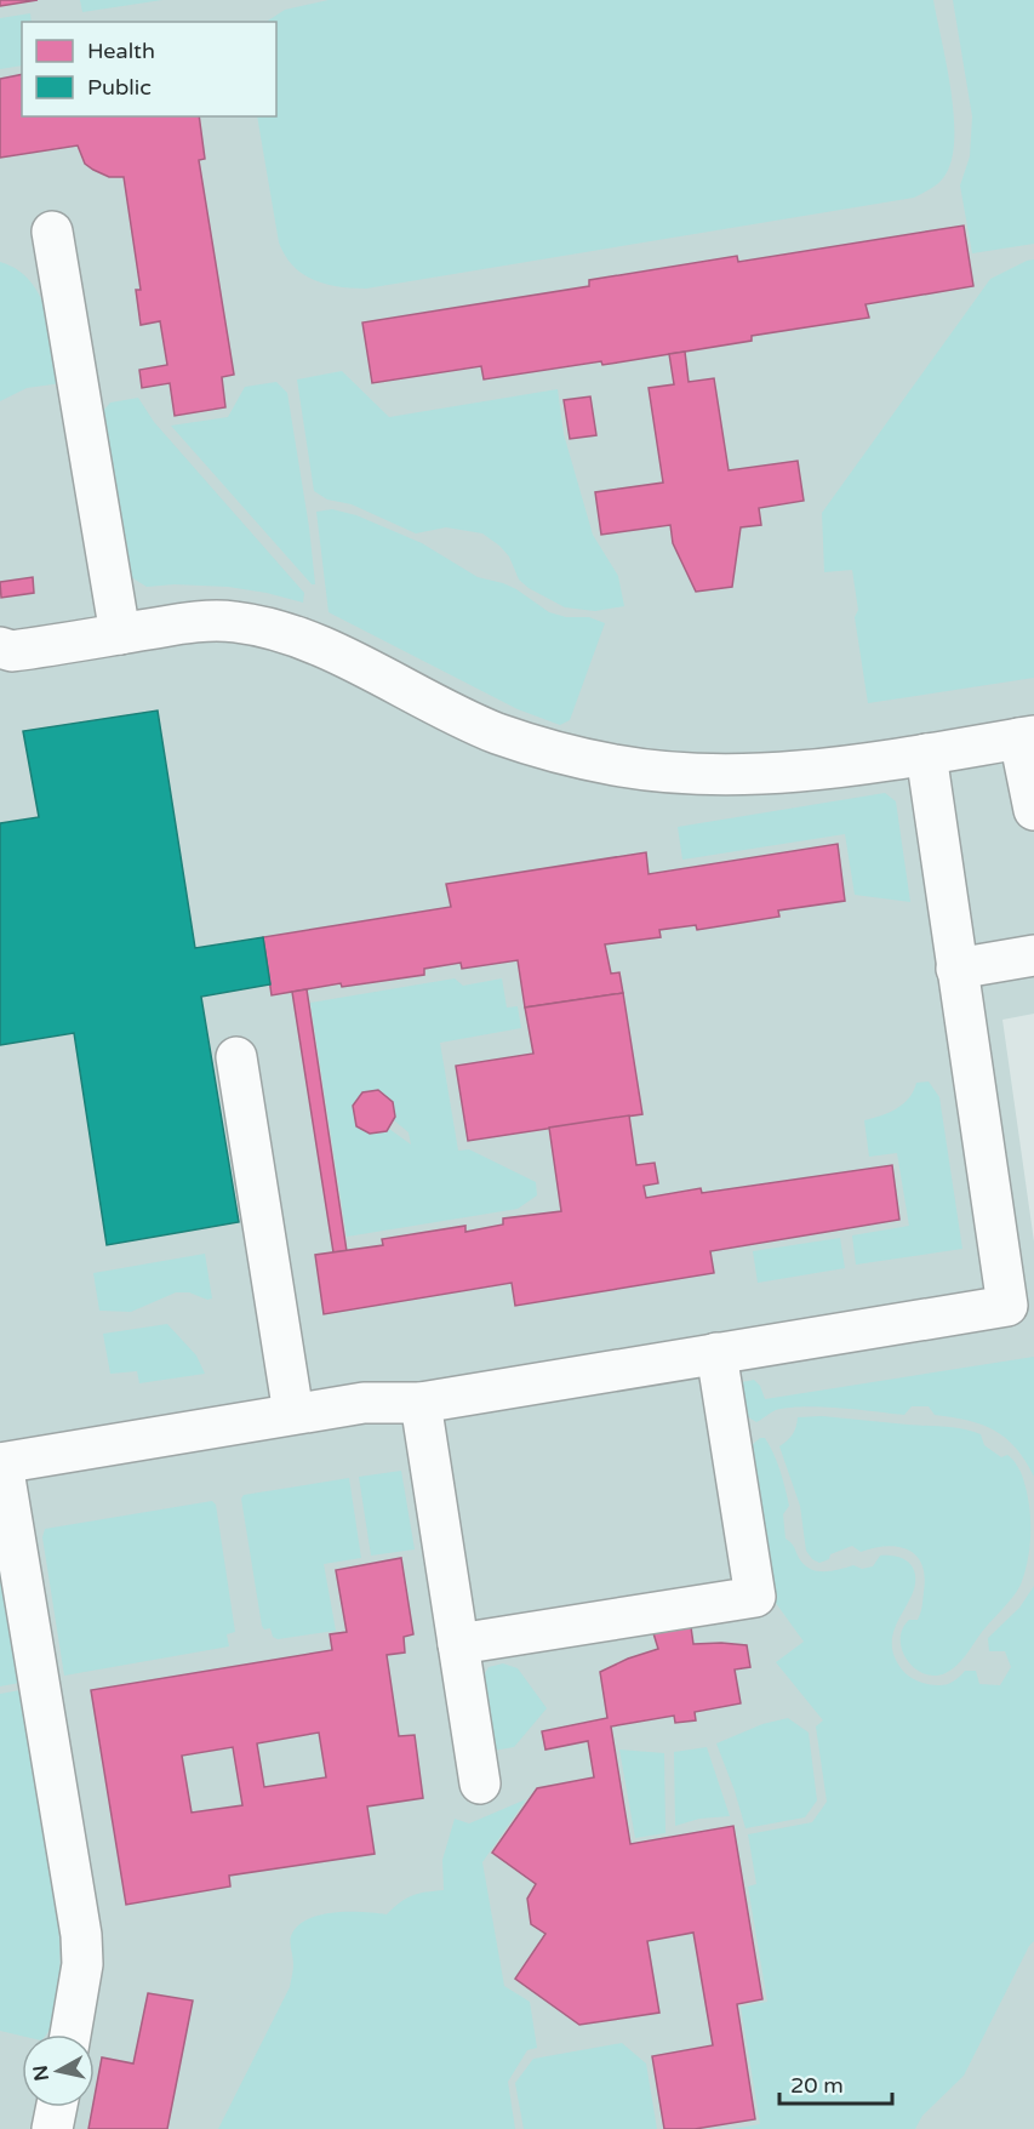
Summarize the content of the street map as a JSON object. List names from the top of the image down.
{
  "legend": ["Health", "Public"],
  "scale_bar": "20 m",
  "north": "left"
}
